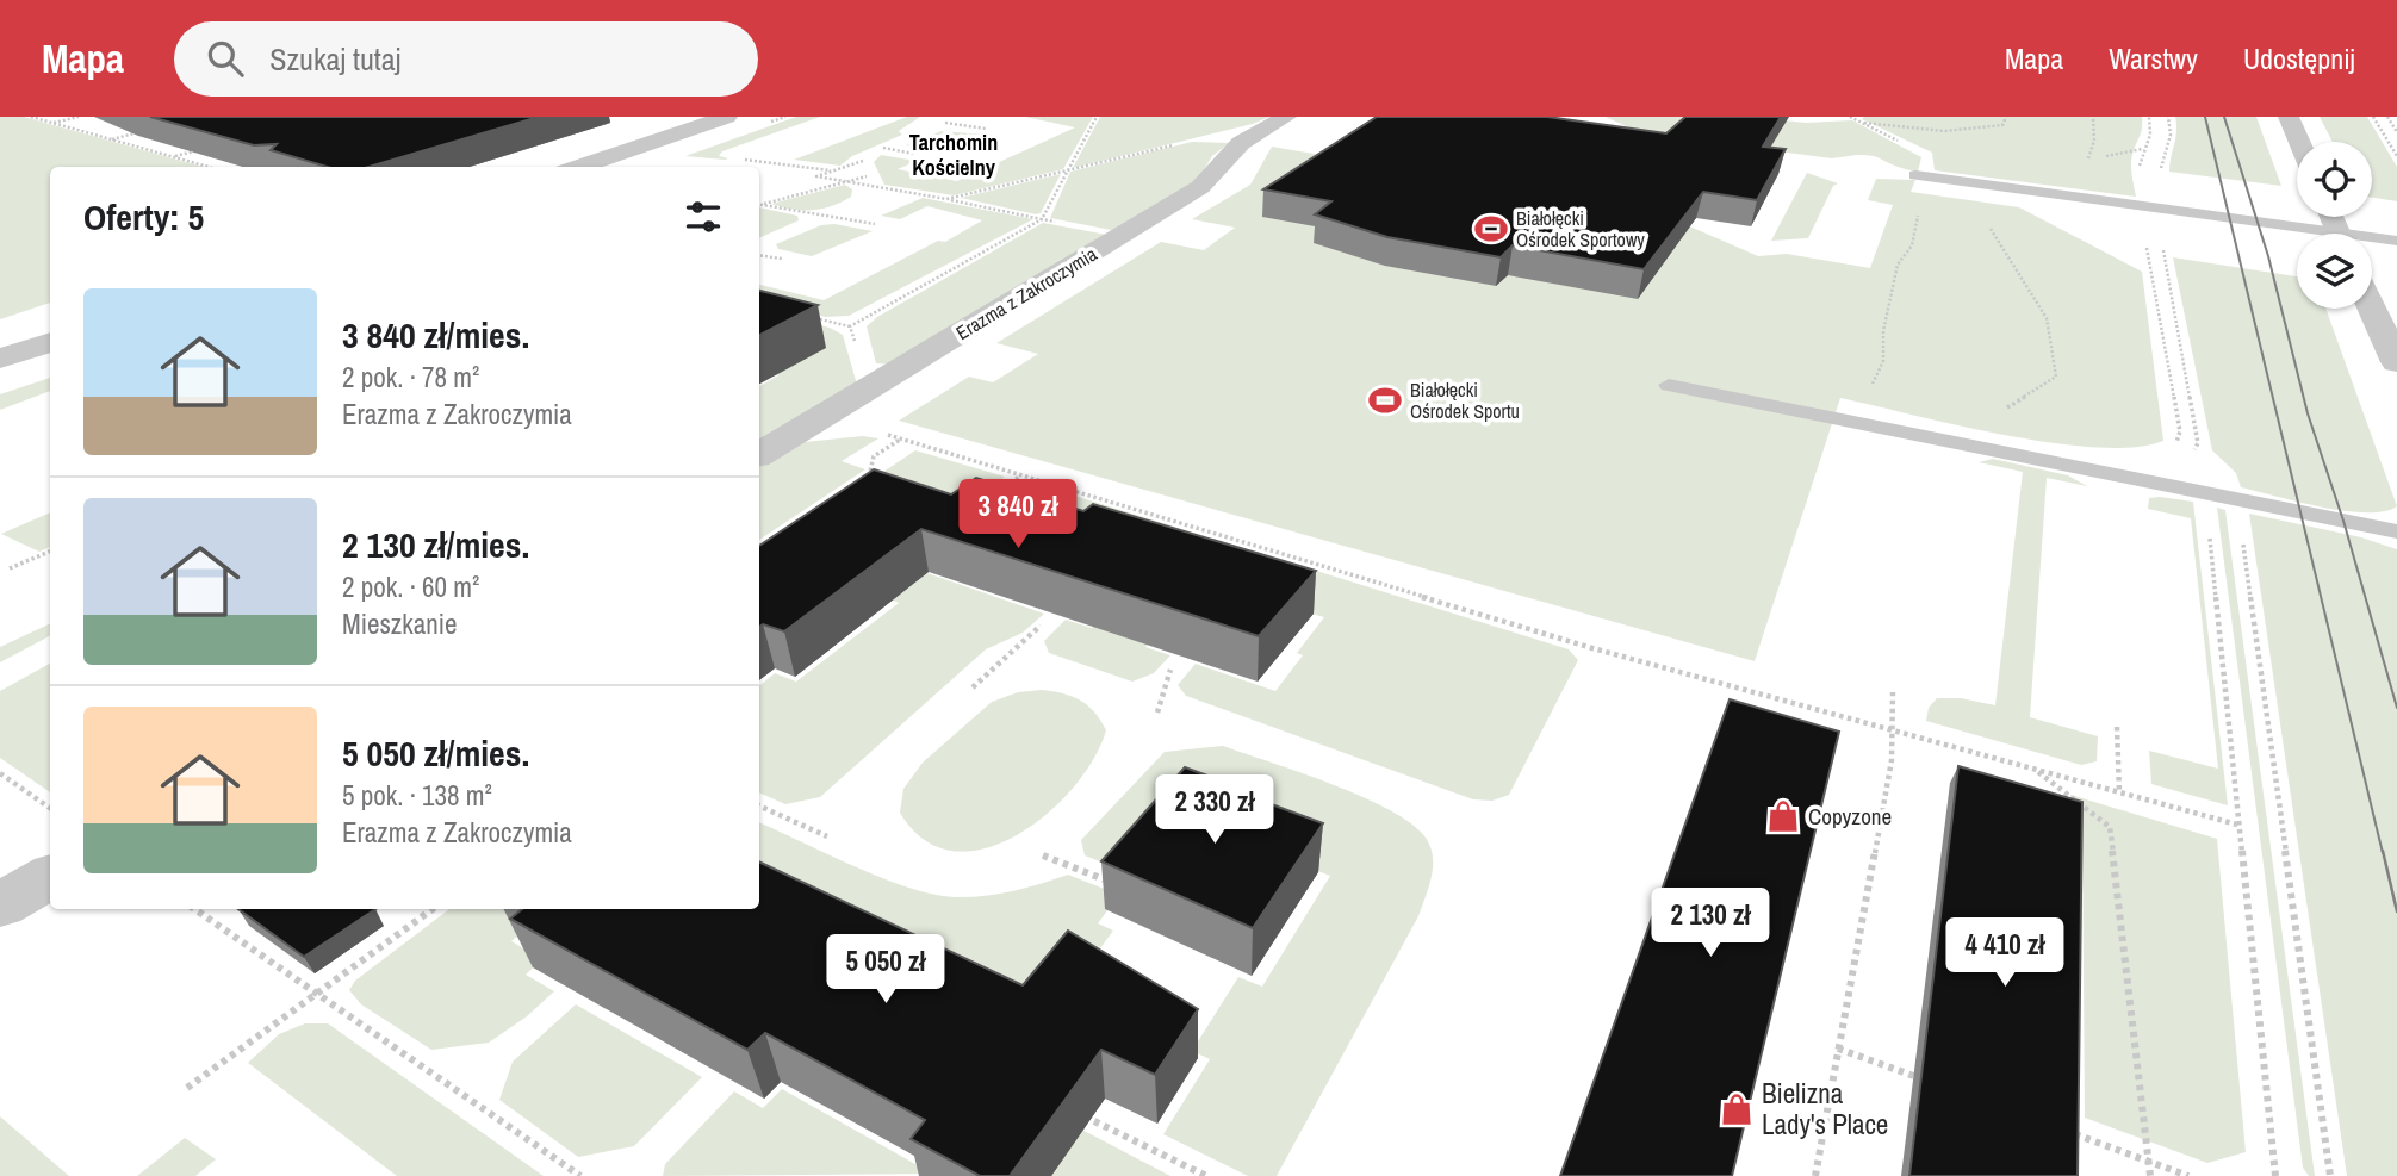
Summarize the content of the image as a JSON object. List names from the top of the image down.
{
  "streets": {
    "street": ["Erazma z Zakroczymia"]
  },
  "districts": ["Tarchomin Kościelny"],
  "places": {
    "sports": ["Białołęcki Ośrodek Sportowy", "Białołęcki Ośrodek Sportu"],
    "shop": ["Copyzone", "Bielizna Lady's Place"]
  },
  "page": {
    "header": "Mapa",
    "search": "Szukaj tutaj",
    "nav": ["Mapa", "Warstwy", "Udostępnij"],
    "heading": "Oferty: 5",
    "list": [
      {
        "name": "3 840 zł/mies.",
        "note": "2 pok. · 78 m² · Erazma z Zakroczymia"
      },
      {
        "name": "2 130 zł/mies.",
        "note": "2 pok. · 60 m² · Mieszkanie"
      },
      {
        "name": "5 050 zł/mies.",
        "note": "5 pok. · 138 m² · Erazma z Zakroczymia"
      }
    ],
    "price": [
      "3 840 zł",
      "2 330 zł",
      "2 130 zł",
      "4 410 zł",
      "5 050 zł"
    ]
  }
}
